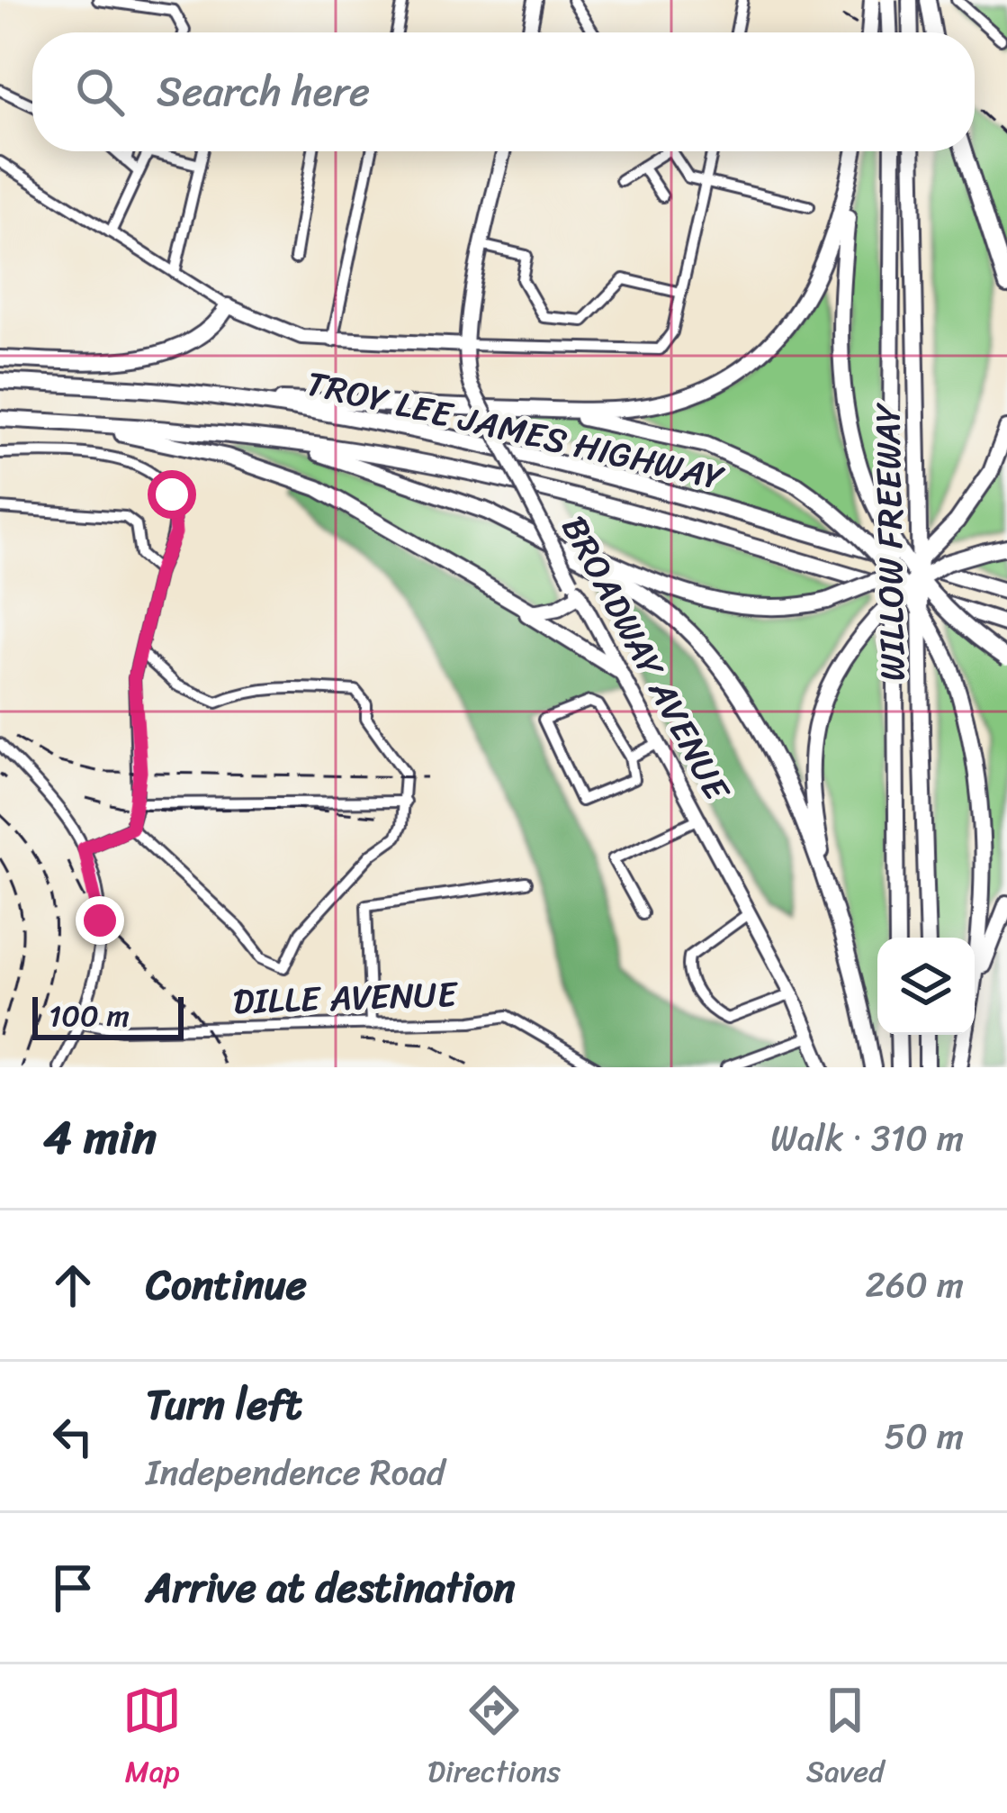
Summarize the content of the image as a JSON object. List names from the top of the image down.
{
  "streets": {
    "highway": ["TROY LEE JAMES HIGHWAY", "WILLOW FREEWAY"],
    "main road": ["BROADWAY AVENUE"],
    "street": ["DILLE AVENUE"]
  },
  "scale_bar": "100 m",
  "page": {
    "search": "Search here",
    "scale": "100 m",
    "heading": ["4 min", "Walk · 310 m"],
    "list": [
      ["Continue", "260 m"],
      ["Turn left", "Independence Road", "50 m"],
      "Arrive at destination"
    ],
    "nav": ["Map", "Directions", "Saved"]
  }
}
